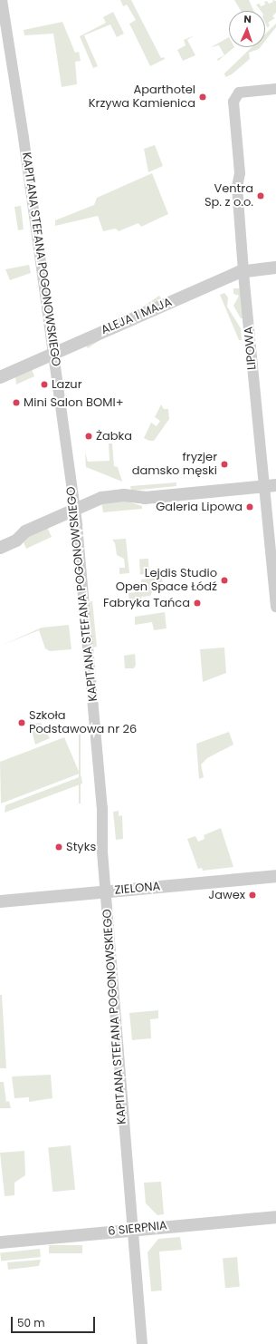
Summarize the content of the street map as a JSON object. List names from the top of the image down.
{
  "streets": {
    "street": [
      "KAPITANA STEFANA POGONOWSKIEGO",
      "ALEJA 1 MAJA",
      "LIPOWA",
      "ZIELONA",
      "6 SIERPNIA"
    ]
  },
  "crossings": [
    ["KAPITANA STEFANA POGONOWSKIEGO", "ALEJA 1 MAJA"],
    ["KAPITANA STEFANA POGONOWSKIEGO", "ZIELONA"],
    ["KAPITANA STEFANA POGONOWSKIEGO", "6 SIERPNIA"],
    ["ALEJA 1 MAJA", "LIPOWA"]
  ],
  "places": [
    "Aparthotel Krzywa Kamienica",
    "Ventra Sp. z o.o.",
    "Lazur",
    "Mini Salon BOMI+",
    "Żabka",
    "fryzjer damsko męski",
    "Galeria Lipowa",
    "Lejdis Studio Open Space Łódź",
    "Fabryka Tańca",
    "Szkoła Podstawowa nr 26",
    "Styks",
    "Jawex"
  ],
  "scale_bar": "50 m",
  "north": "top"
}
